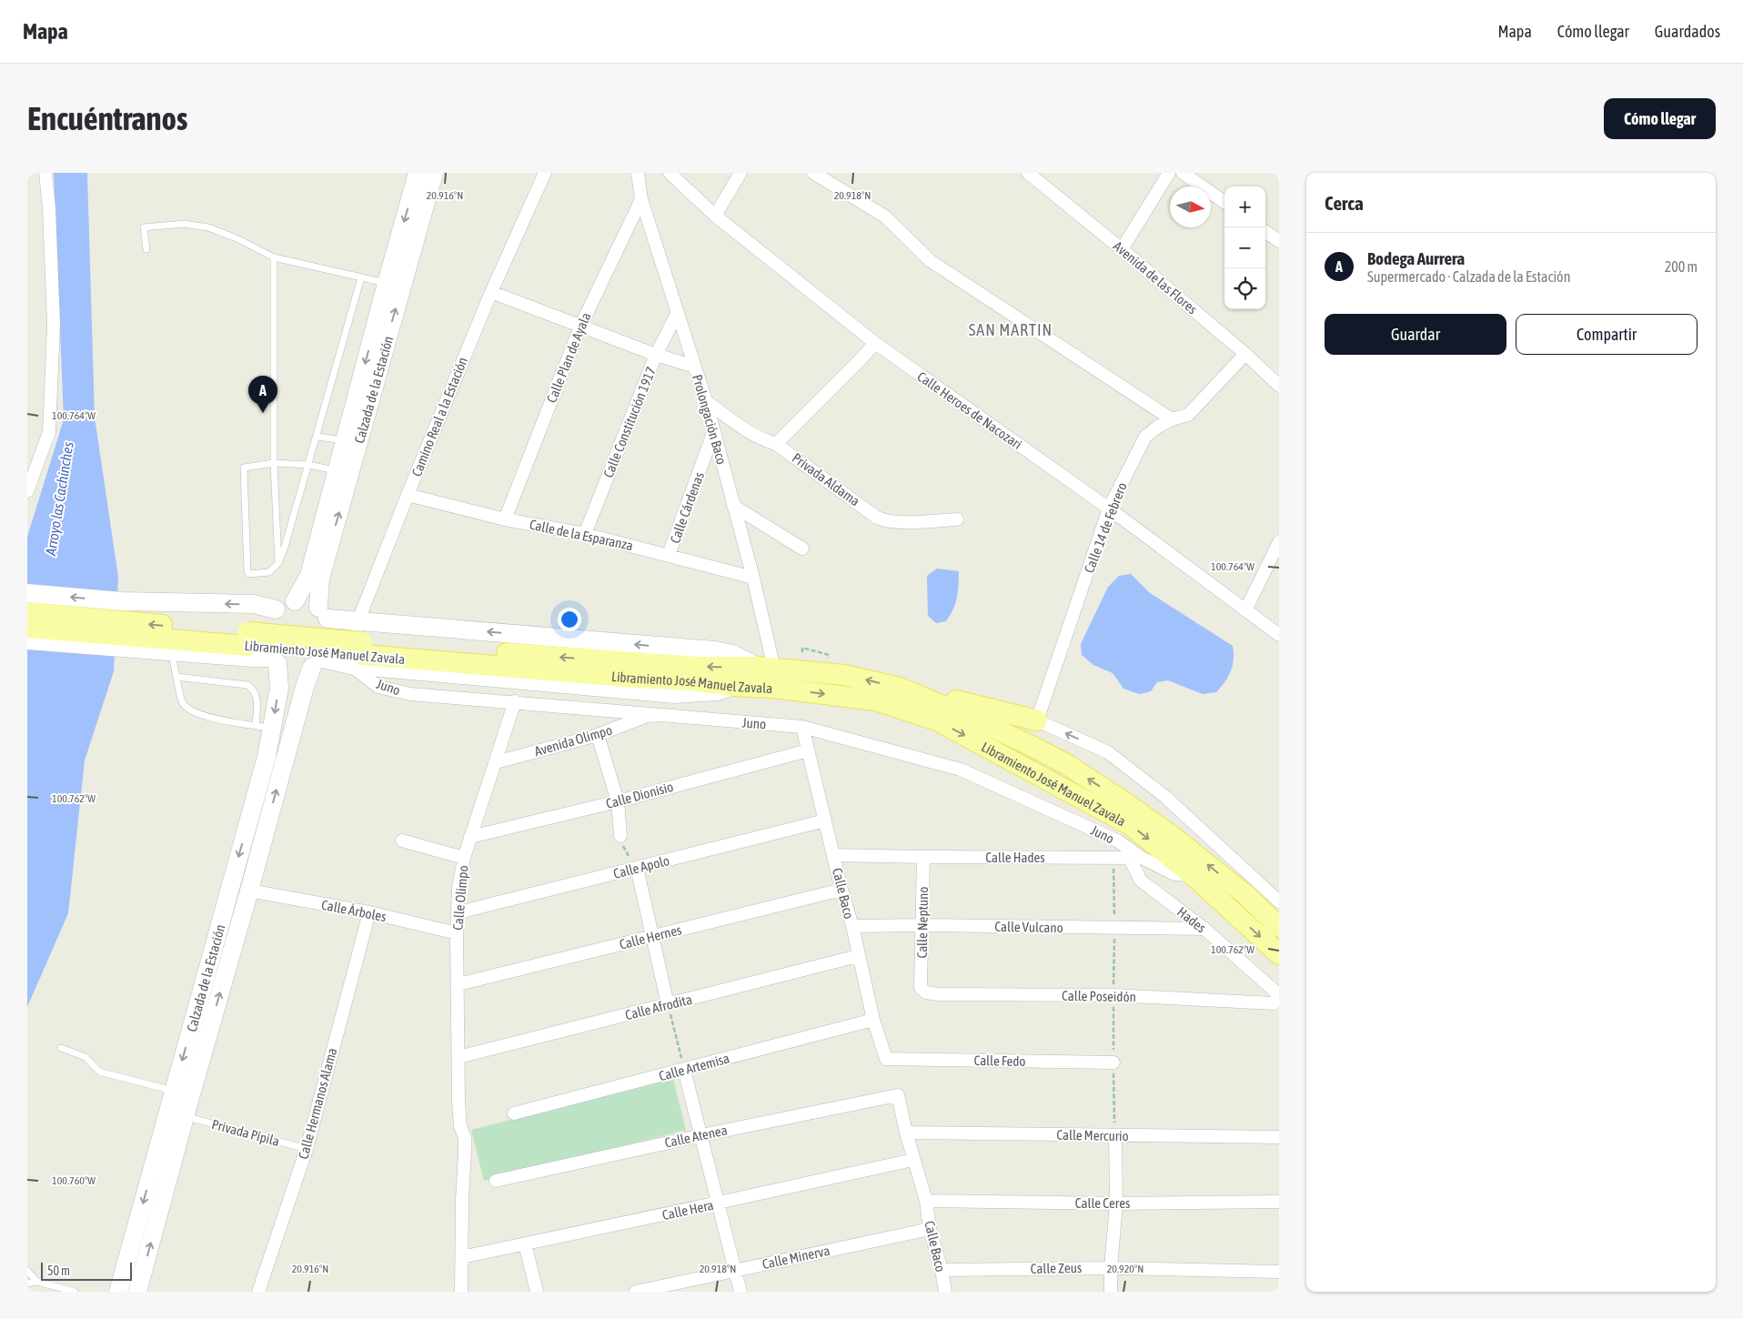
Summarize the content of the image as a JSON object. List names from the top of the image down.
{
  "streets": {
    "main road": ["Calzada de la Estación", "Libramiento José Manuel Zavala"],
    "street": [
      "Avenida de las Flores",
      "Calle Plan de Ayala",
      "Calle Heroes de Nacozari",
      "Camino Real a la Estación",
      "Prolongación Baco",
      "Calle Constitución 1917",
      "Privada Aldama",
      "Calle Cárdenas",
      "Calle 14 de Febrero",
      "Calle de la Esparanza",
      "Juno",
      "Avenida Olimpo",
      "Calle Dionisio",
      "Calle Hades",
      "Calle Apolo",
      "Calle Baco",
      "Calle Olimpo",
      "Calle Árboles",
      "Hades",
      "Calle Neptuno",
      "Calle Vulcano",
      "Calle Hernes",
      "Calle Poseidón",
      "Calle Afrodita",
      "Calle Fedo",
      "Calle Artemisa",
      "Calle Hermanos Alama",
      "Calle Mercurio",
      "Calle Atenea",
      "Calle Ceres",
      "Calle Hera",
      "Calle Minerva",
      "Calle Zeus"
    ],
    "lane": ["Privada Pípila"]
  },
  "crossings": [
    ["Avenida de las Flores", "Calle 14 de Febrero"],
    ["Calle Plan de Ayala", "Prolongación Baco"],
    ["Calle Plan de Ayala", "Calle de la Esparanza"],
    ["Calzada de la Estación", "Calle Árboles"],
    ["Calzada de la Estación", "Privada Pípila"],
    ["Calle Heroes de Nacozari", "Calle 14 de Febrero"],
    ["Camino Real a la Estación", "Calle de la Esparanza"],
    ["Camino Real a la Estación", "Libramiento José Manuel Zavala"],
    ["Camino Real a la Estación", "Juno"],
    ["Prolongación Baco", "Calle Constitución 1917"],
    ["Prolongación Baco", "Privada Aldama"],
    ["Prolongación Baco", "Calle Cárdenas"],
    ["Prolongación Baco", "Calle de la Esparanza"],
    ["Prolongación Baco", "Libramiento José Manuel Zavala"],
    ["Calle Constitución 1917", "Calle de la Esparanza"],
    ["Calle Cárdenas", "Calle de la Esparanza"],
    ["Libramiento José Manuel Zavala", "Juno"],
    ["Libramiento José Manuel Zavala", "Calle Hades"],
    ["Juno", "Avenida Olimpo"],
    ["Juno", "Calle Hades"],
    ["Juno", "Calle Baco"],
    ["Juno", "Calle Olimpo"],
    ["Juno", "Hades"],
    ["Avenida Olimpo", "Calle Olimpo"],
    ["Calle Dionisio", "Calle Baco"],
    ["Calle Dionisio", "Calle Olimpo"],
    ["Calle Hades", "Calle Baco"],
    ["Calle Hades", "Hades"],
    ["Calle Hades", "Calle Neptuno"],
    ["Calle Apolo", "Calle Baco"],
    ["Calle Apolo", "Calle Olimpo"],
    ["Calle Baco", "Calle Vulcano"],
    ["Calle Baco", "Calle Hernes"],
    ["Calle Baco", "Calle Afrodita"],
    ["Calle Baco", "Calle Fedo"],
    ["Calle Baco", "Calle Artemisa"],
    ["Calle Baco", "Calle Mercurio"],
    ["Calle Baco", "Calle Atenea"],
    ["Calle Baco", "Calle Ceres"],
    ["Calle Baco", "Calle Hera"],
    ["Calle Baco", "Calle Minerva"],
    ["Calle Baco", "Calle Zeus"],
    ["Calle Olimpo", "Calle Árboles"],
    ["Calle Olimpo", "Calle Hernes"],
    ["Calle Olimpo", "Calle Afrodita"],
    ["Calle Olimpo", "Calle Hera"],
    ["Calle Árboles", "Calle Hermanos Alama"],
    ["Hades", "Calle Vulcano"],
    ["Hades", "Calle Poseidón"],
    ["Calle Neptuno", "Calle Vulcano"],
    ["Calle Neptuno", "Calle Poseidón"],
    ["Calle Hermanos Alama", "Privada Pípila"]
  ],
  "districts": ["SAN MARTIN"],
  "water": ["Arroyo las Cachinches"],
  "scale_bar": "50 m",
  "north": "right",
  "page": {
    "header": "Mapa",
    "nav": ["Mapa", "Cómo llegar", "Guardados"],
    "buttons": [
      "Cómo llegar",
      ["Guardar", "Compartir"]
    ],
    "title": "Encuéntranos",
    "heading": "Cerca",
    "map_buttons": ["+", "−"],
    "list": [
      {
        "mark": "A",
        "name": "Bodega Aurrera",
        "note": "Supermercado · Calzada de la Estación",
        "value": "200 m"
      }
    ],
    "pins": "A",
    "scale": "50 m"
  },
  "coordinates": [
    "20.916°N",
    "20.918°N",
    "100.764°W",
    "100.762°W",
    "100.760°W",
    "20.920°N"
  ]
}
